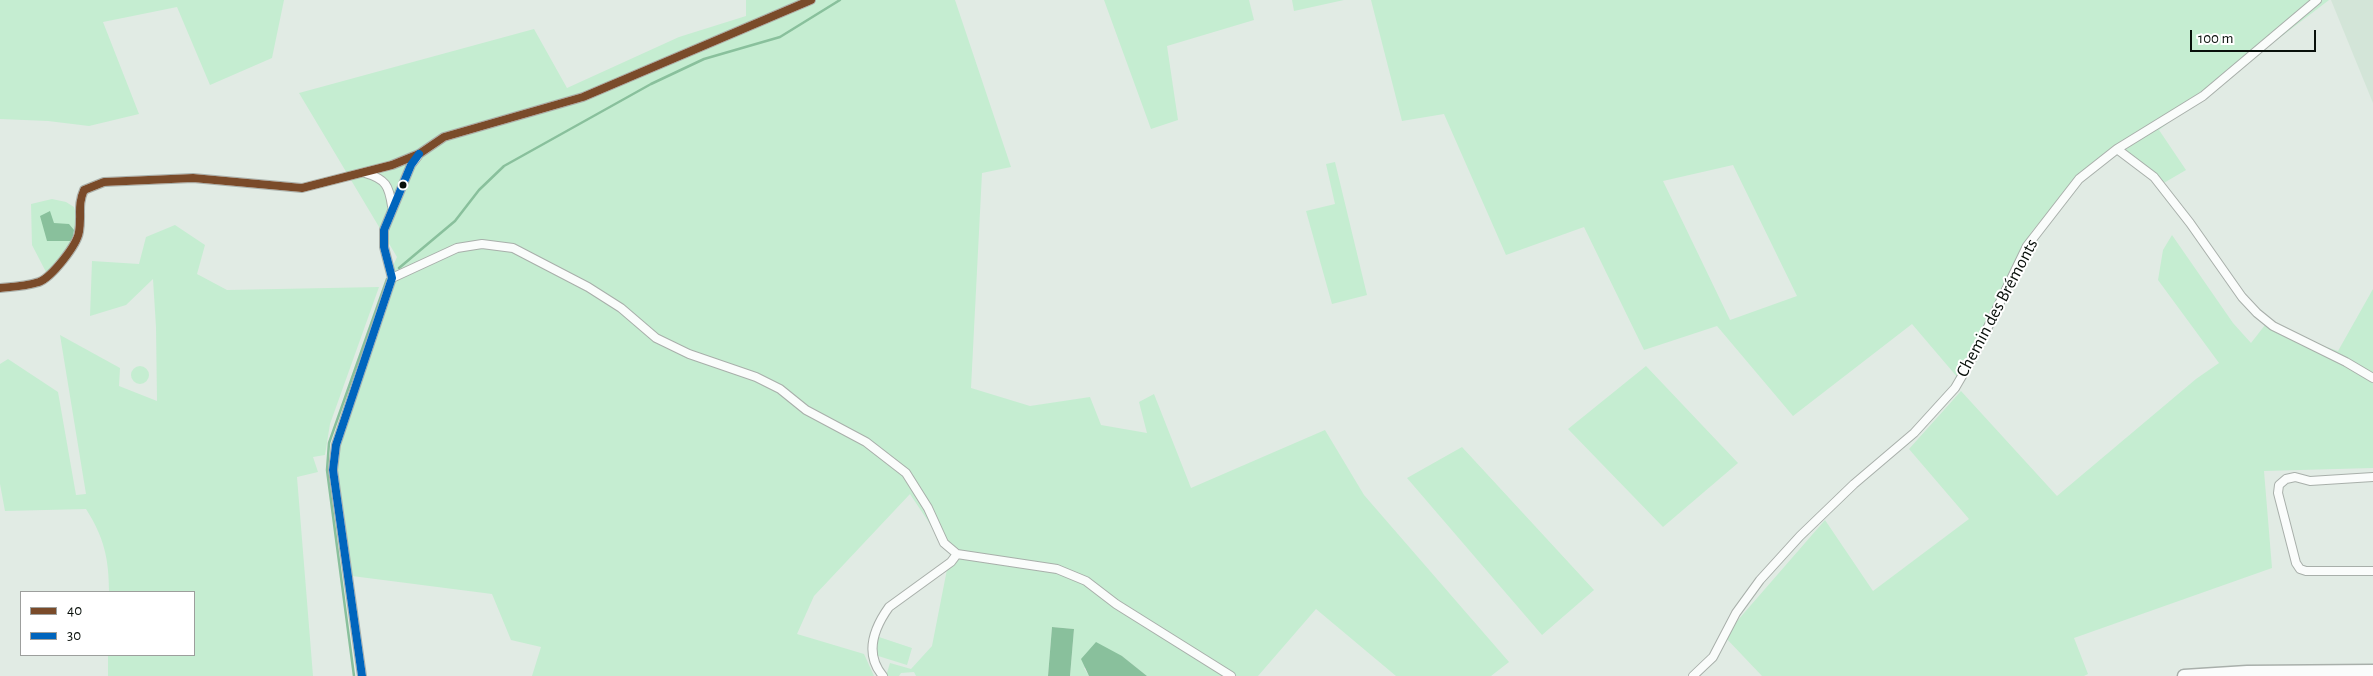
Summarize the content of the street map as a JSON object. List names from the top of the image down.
{
  "streets": {
    "street": ["Chemin des Brémonts"]
  },
  "lines": ["transit line 40", "transit line 30"],
  "legend": ["40", "30"],
  "scale_bar": "100 m"
}
